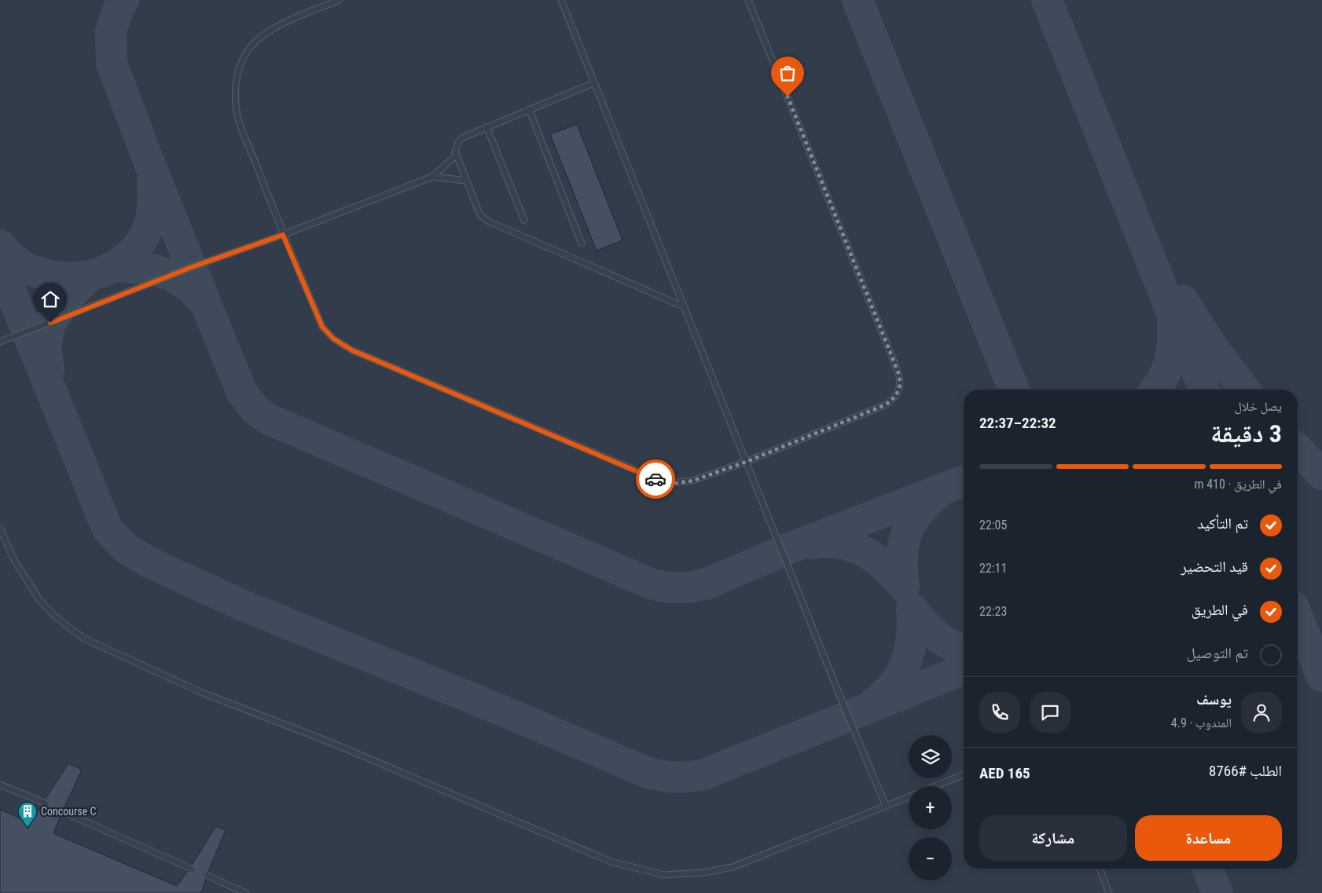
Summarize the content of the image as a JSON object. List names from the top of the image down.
{
  "places": {
    "building": ["Concourse C"]
  },
  "page": {
    "heading": ["3 دقيقة", "يصل خلال", "22:32–22:37"],
    "panel": [
      "يوسف",
      "المندوب · 4.9",
      "الطلب #8766",
      "AED 165"
    ],
    "bar": "في الطريق · 410 m",
    "list": [
      ["تم التأكيد", "22:05"],
      ["قيد التحضير", "22:11"],
      ["في الطريق", "22:23"],
      "تم التوصيل"
    ],
    "map_buttons": ["+", "−"],
    "buttons": ["مساعدة", "مشاركة"]
  }
}
